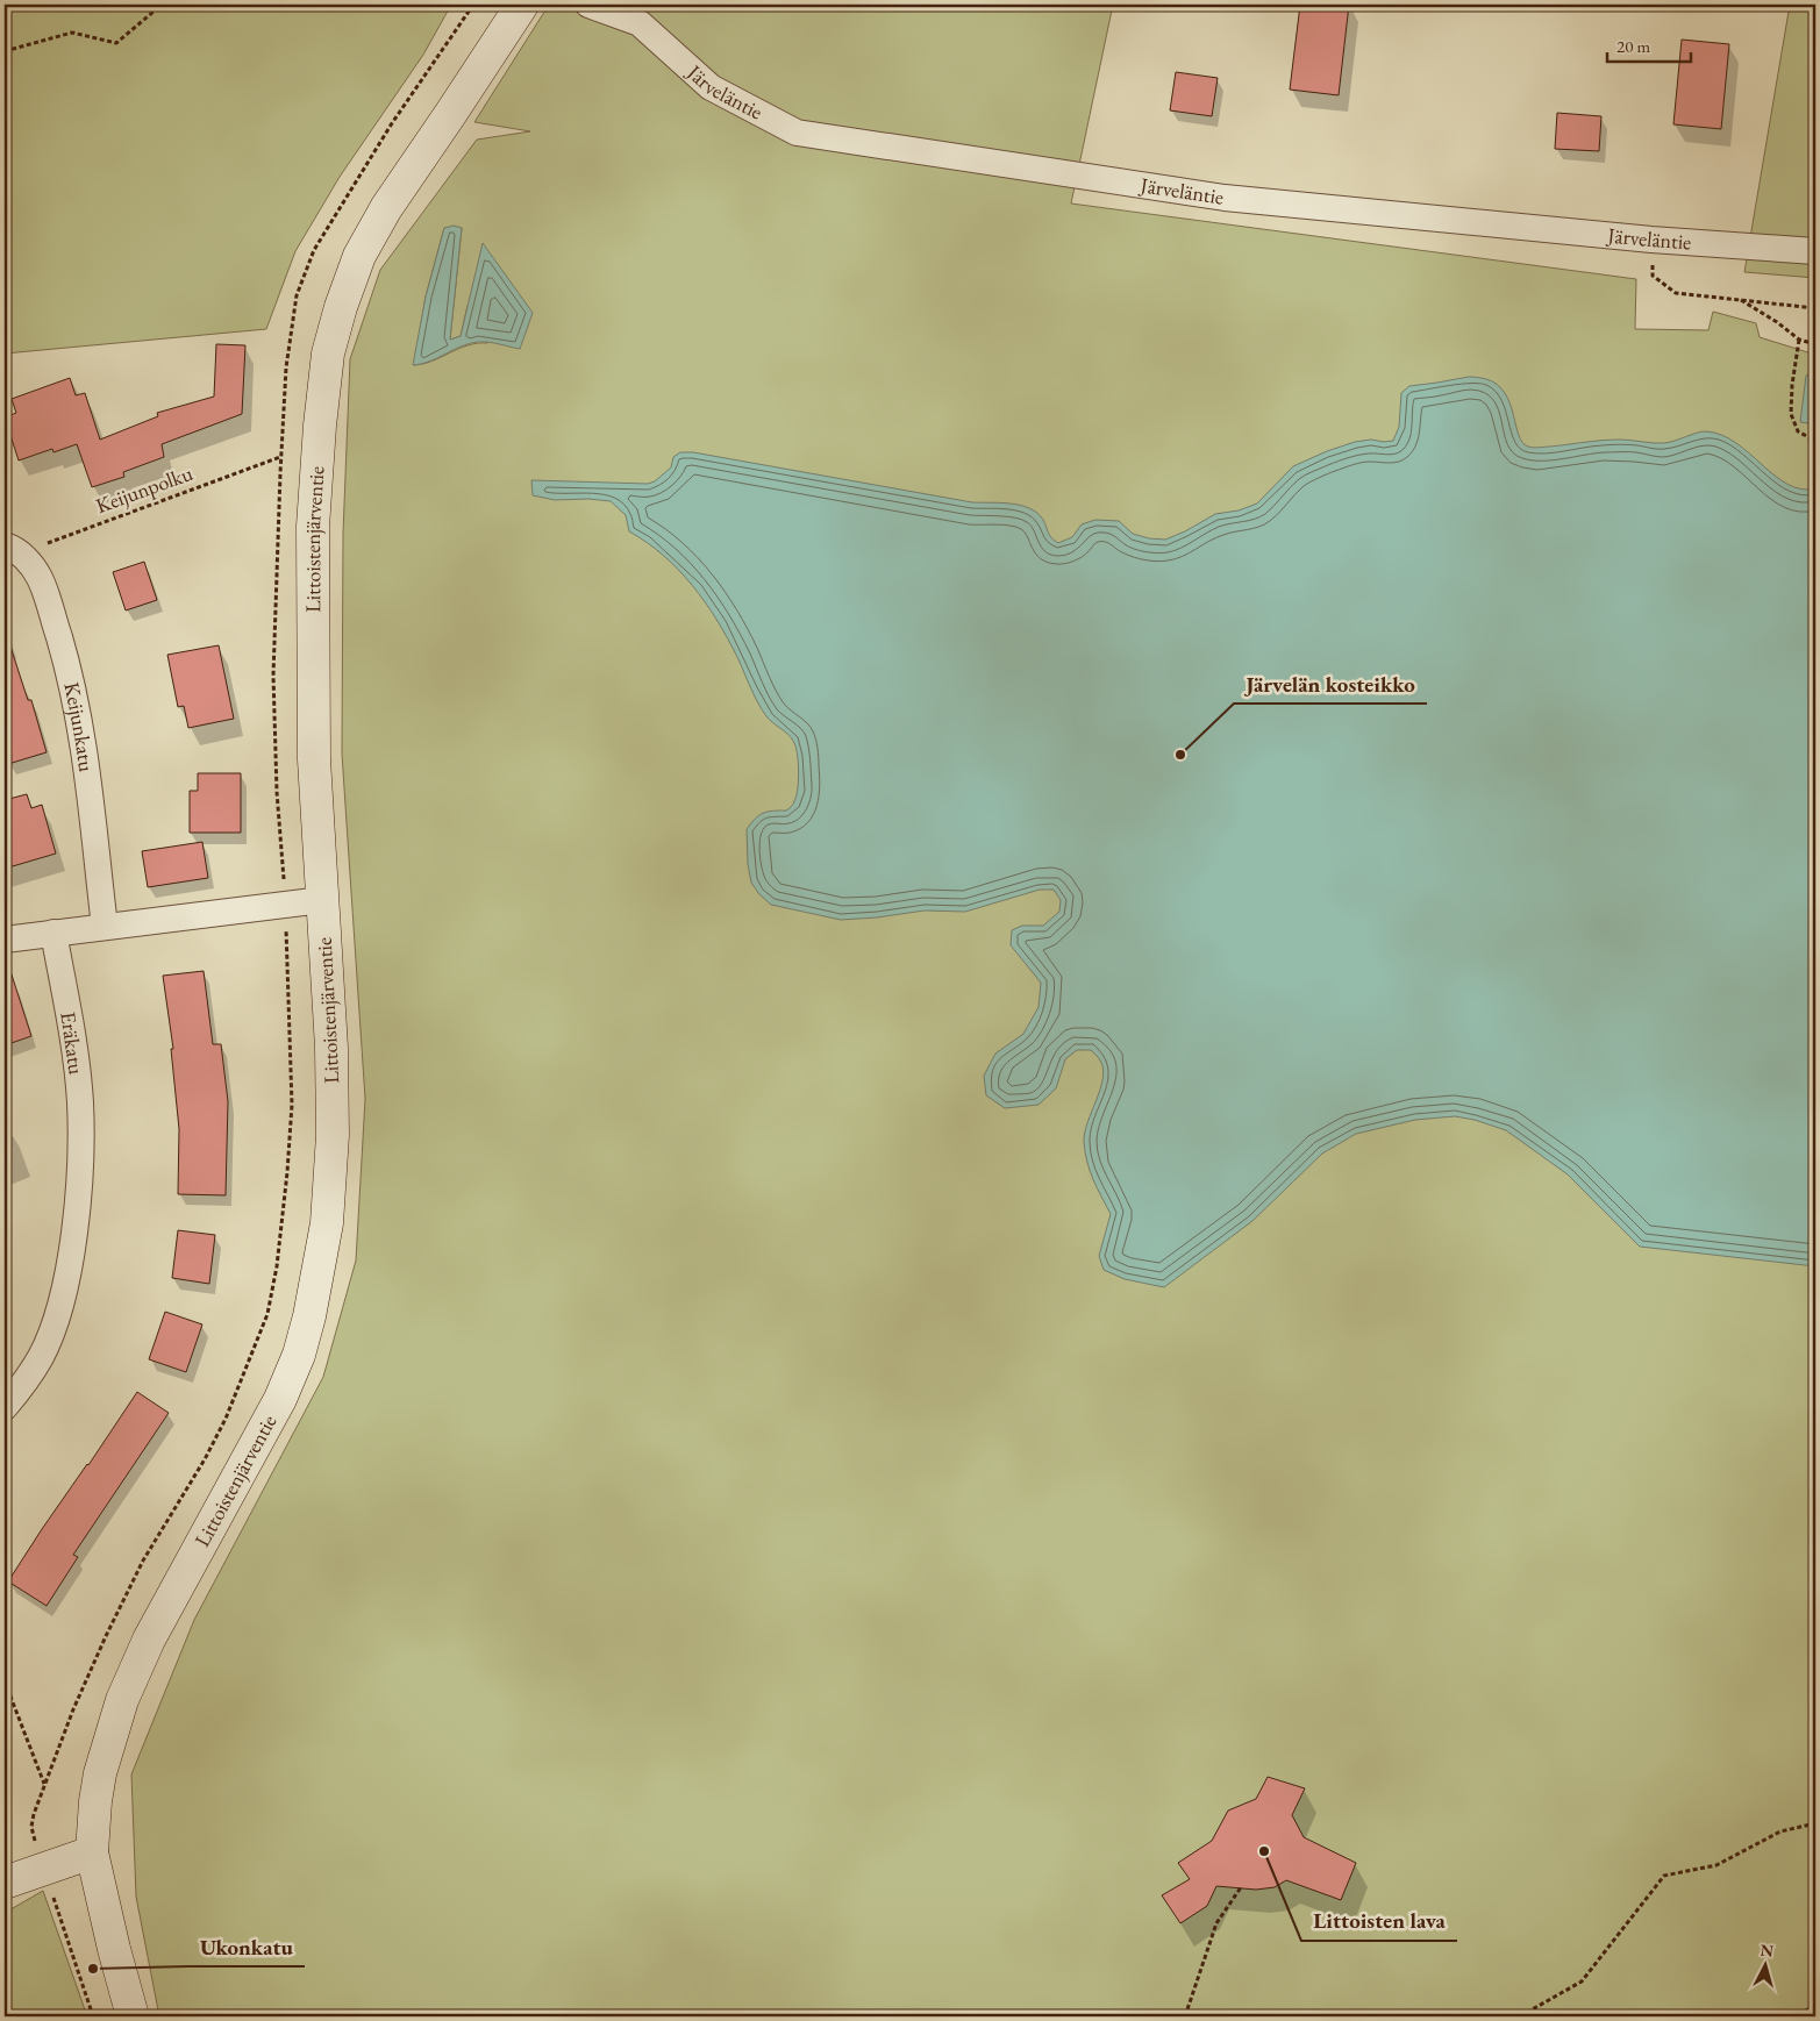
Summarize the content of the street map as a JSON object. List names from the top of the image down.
{
  "streets": {
    "street": [
      "Järveläntie",
      "Littoistenjärventie",
      "Keijunkatu",
      "Eräkatu"
    ],
    "path": ["Keijunpolku"]
  },
  "crossings": [
    ["Keijunpolku", "Keijunkatu"]
  ],
  "places": ["Järvelän kosteikko", "Littoisten lava", "Ukonkatu"],
  "scale_bar": "20 m",
  "north": "top"
}
